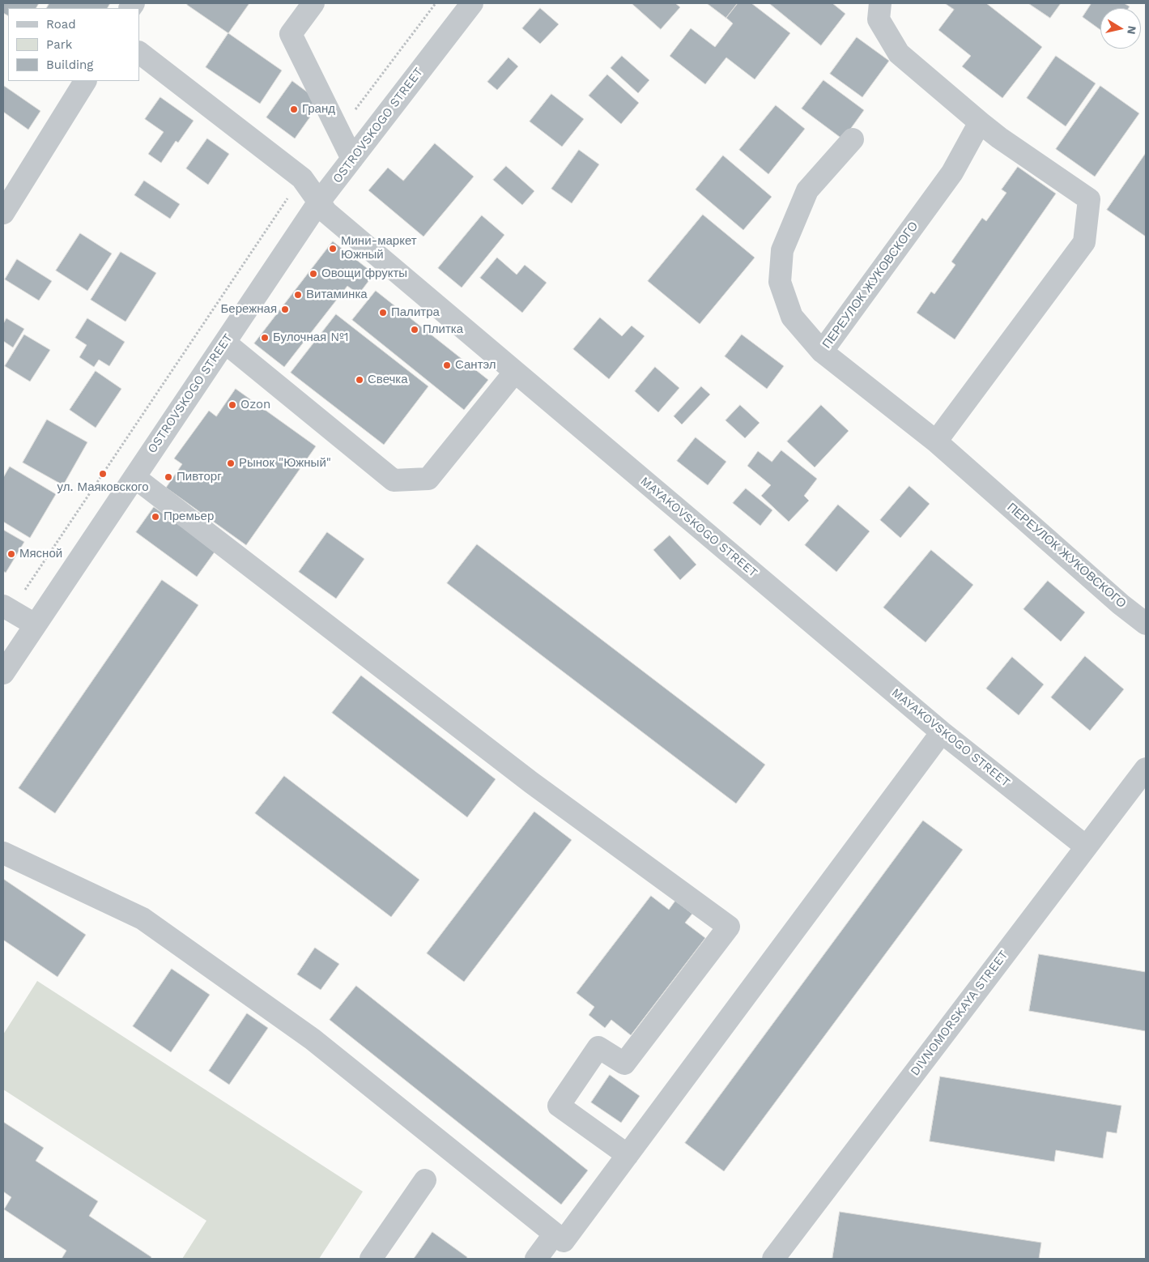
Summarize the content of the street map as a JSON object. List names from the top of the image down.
{
  "streets": {
    "street": [
      "OSTROVSKOGO STREET",
      "ПЕРЕУЛОК ЖУКОВСКОГО",
      "MAYAKOVSKOGO STREET",
      "DIVNOMORSKAYA STREET"
    ]
  },
  "crossings": [
    ["OSTROVSKOGO STREET", "MAYAKOVSKOGO STREET"],
    ["MAYAKOVSKOGO STREET", "DIVNOMORSKAYA STREET"]
  ],
  "places": [
    "Гранд",
    "Мини-маркет Южный",
    "Овощи фрукты",
    "Витаминка",
    "Бережная",
    "Палитра",
    "Плитка",
    "Булочная №1",
    "Сантэл",
    "Свечка",
    "Ozon",
    "Рынок \"Южный\"",
    "ул. Маяковского",
    "Пивторг",
    "Премьер",
    "Мясной"
  ],
  "legend": ["Road", "Park", "Building"],
  "north": "right"
}
